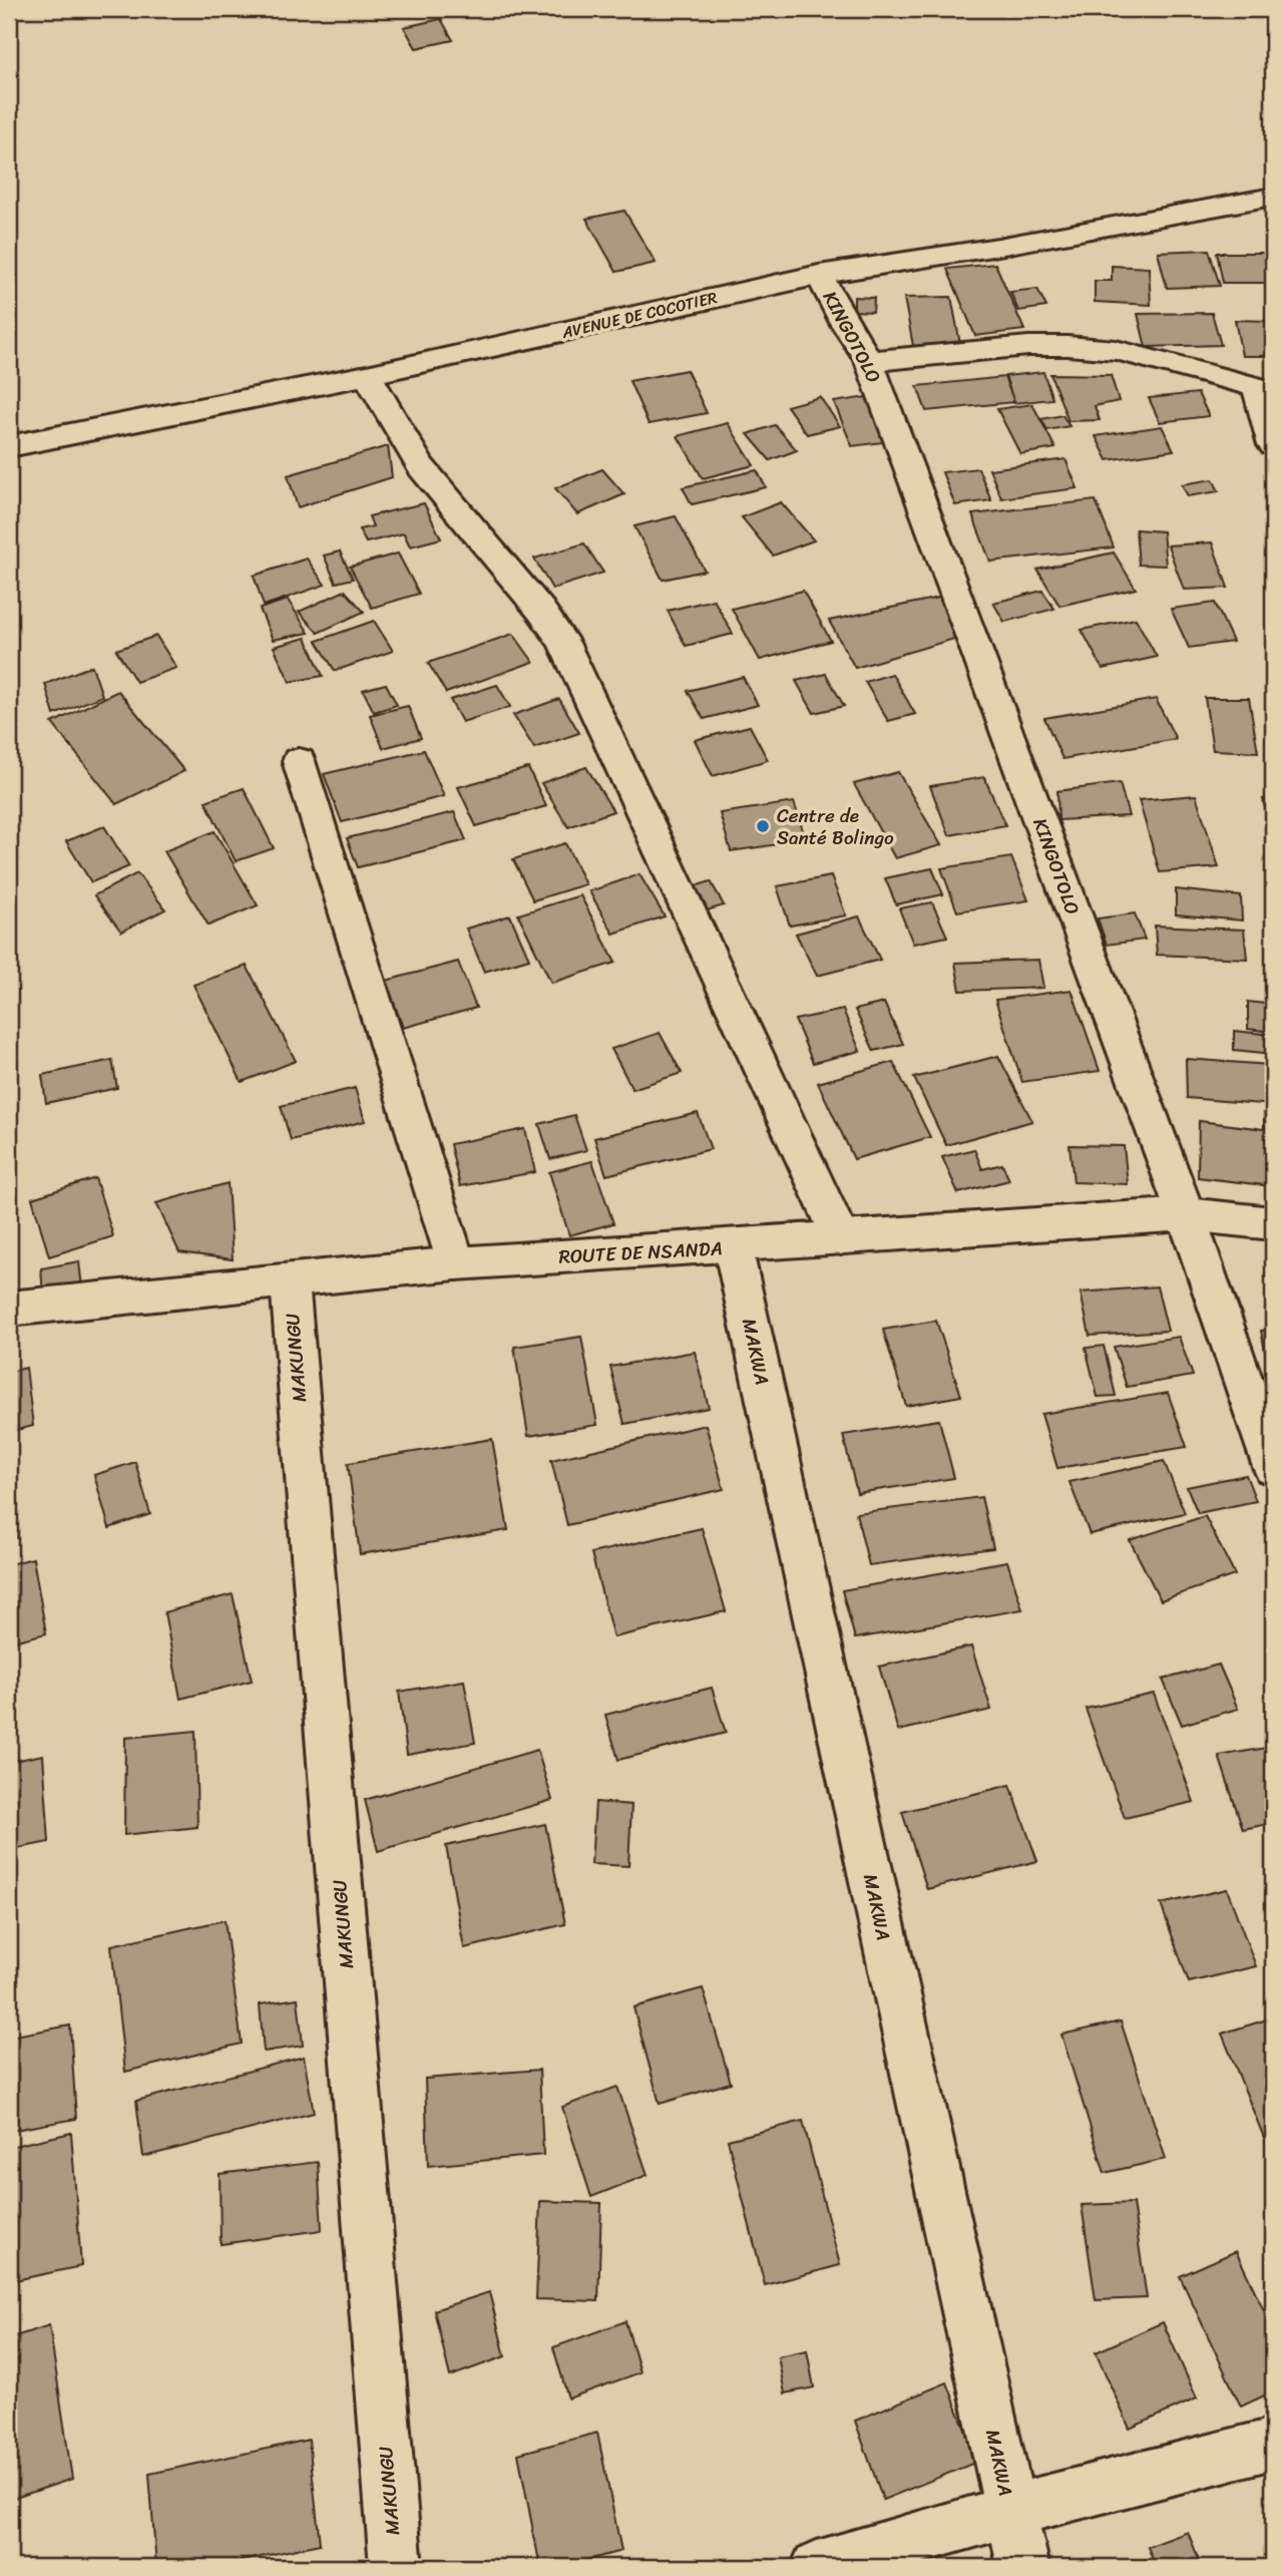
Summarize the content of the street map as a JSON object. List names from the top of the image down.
{
  "streets": {
    "street": [
      "AVENUE DE COCOTIER",
      "KINGOTOLO",
      "ROUTE DE NSANDA",
      "MAKWA",
      "MAKUNGU"
    ]
  },
  "crossings": [
    ["AVENUE DE COCOTIER", "KINGOTOLO"],
    ["KINGOTOLO", "ROUTE DE NSANDA"],
    ["ROUTE DE NSANDA", "MAKWA"],
    ["ROUTE DE NSANDA", "MAKUNGU"]
  ],
  "places": ["Centre de Santé Bolingo"]
}
